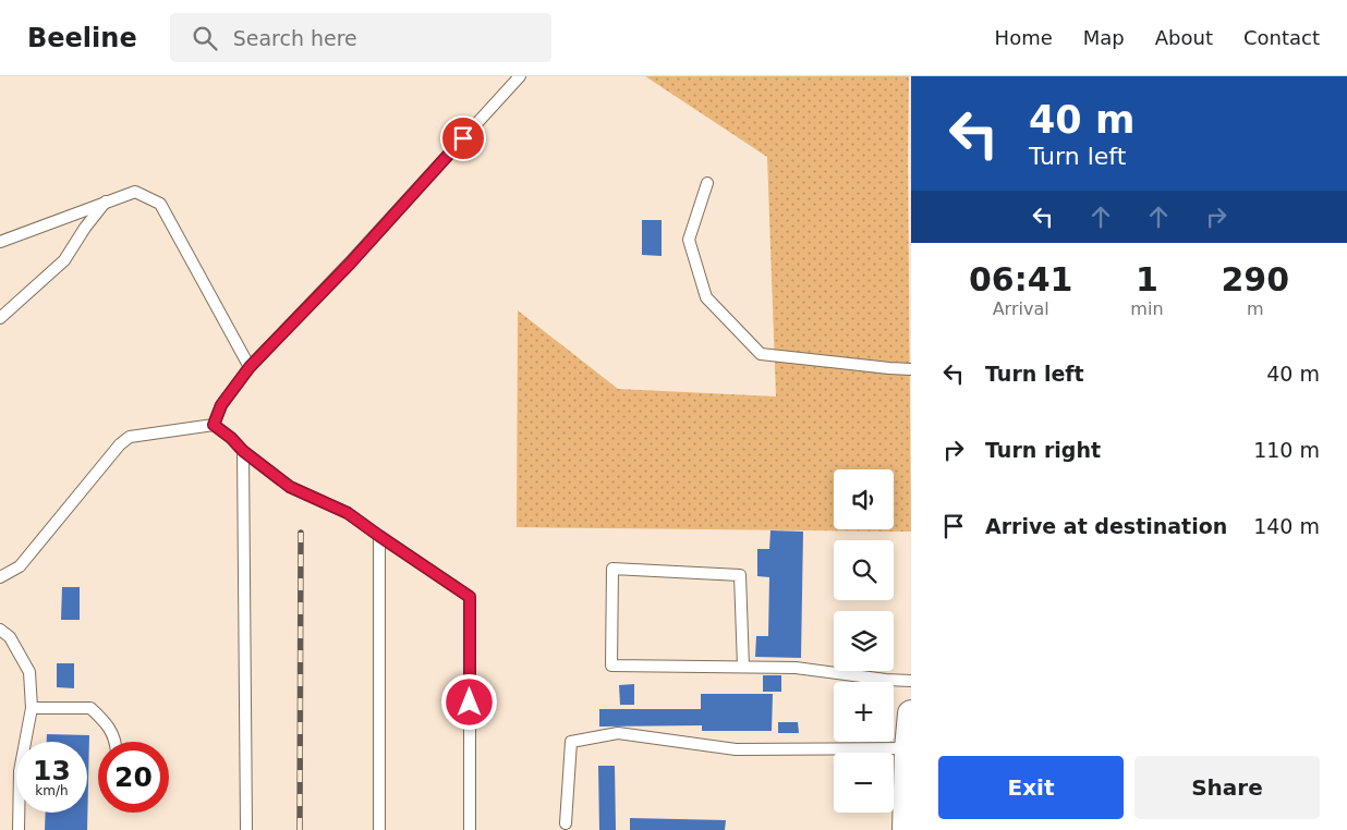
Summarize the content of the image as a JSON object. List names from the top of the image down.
{
  "page": {
    "header": "Beeline",
    "search": "Search here",
    "nav": [
      "Home",
      "Map",
      "About",
      "Contact"
    ],
    "turn": ["40 m", "Turn left"],
    "eta": [
      "06:41",
      "Arrival",
      "1",
      "min",
      "290",
      "m"
    ],
    "list": [
      {
        "name": "Turn left",
        "value": "40 m"
      },
      {
        "name": "Turn right",
        "value": "110 m"
      },
      {
        "name": "Arrive at destination",
        "value": "140 m"
      }
    ],
    "map_buttons": ["+", "−"],
    "speed": "13 km/h",
    "limit": "20",
    "buttons": ["Exit", "Share"]
  }
}
